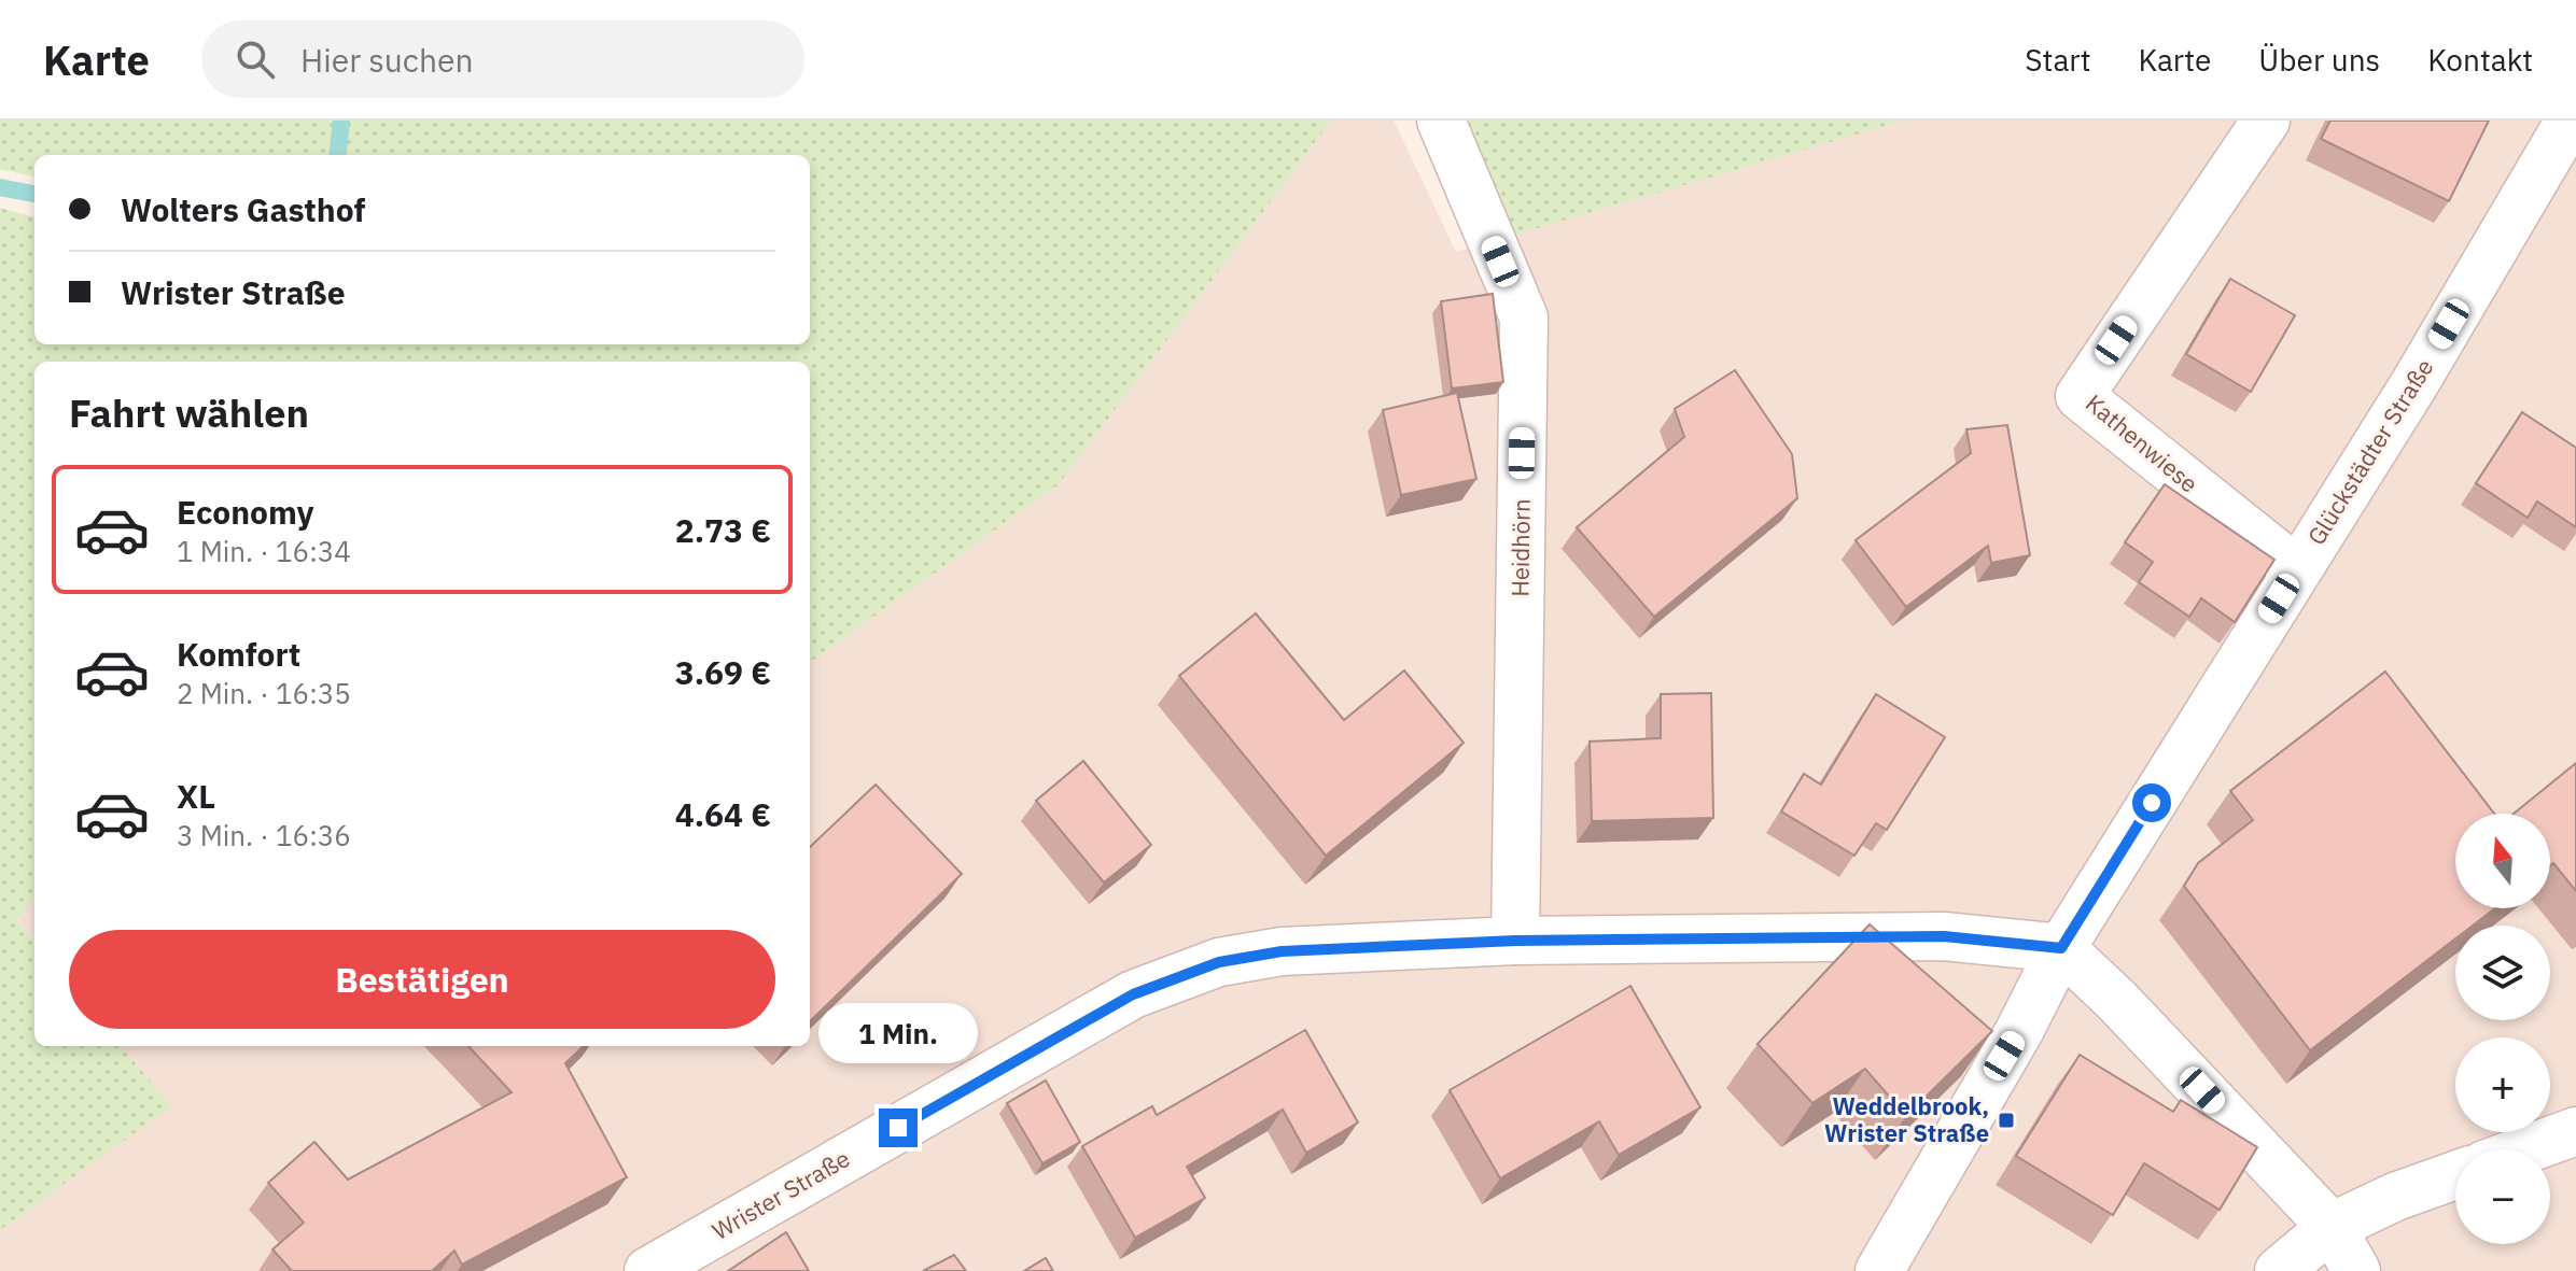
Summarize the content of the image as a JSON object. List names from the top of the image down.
{
  "streets": {
    "street": [
      "Kathenwiese",
      "Glückstädter Straße",
      "Heidhörn",
      "Wrister Straße"
    ]
  },
  "crossings": [
    ["Kathenwiese", "Glückstädter Straße"],
    ["Glückstädter Straße", "Wrister Straße"],
    ["Heidhörn", "Wrister Straße"]
  ],
  "places": {
    "transit": ["Weddelbrook, Wrister Straße"]
  },
  "north": "top",
  "page": {
    "header": "Karte",
    "search": "Hier suchen",
    "nav": [
      "Start",
      "Karte",
      "Über uns",
      "Kontakt"
    ],
    "banner": ["Wolters Gasthof", "Wrister Straße"],
    "heading": "Fahrt wählen",
    "list": [
      {
        "name": "Economy",
        "note": "1 Min. · 16:34",
        "value": "2.73 €"
      },
      {
        "name": "Komfort",
        "note": "2 Min. · 16:35",
        "value": "3.69 €"
      },
      {
        "name": "XL",
        "note": "3 Min. · 16:36",
        "value": "4.64 €"
      }
    ],
    "map_buttons": ["+", "−"],
    "buttons": "Bestätigen",
    "bubble": "1 Min."
  }
}
